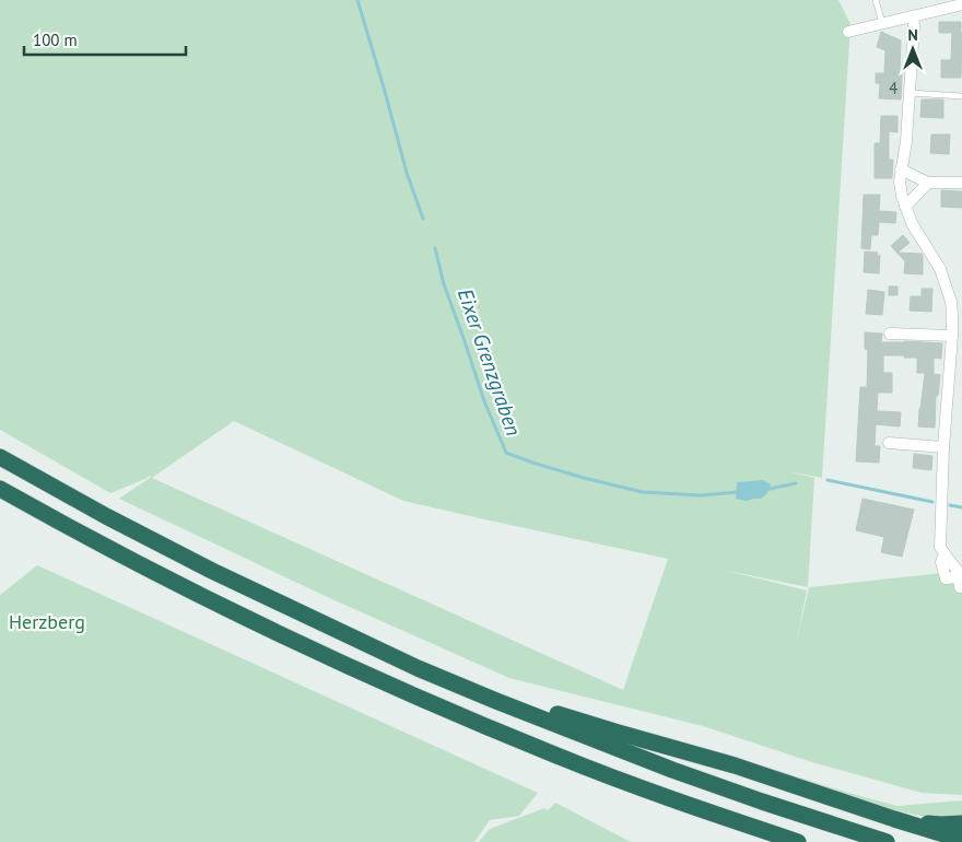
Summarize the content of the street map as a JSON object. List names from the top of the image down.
{
  "water": ["Eixer Grenzgraben"],
  "parks": ["Herzberg"],
  "house_numbers": ["4"],
  "scale_bar": "100 m",
  "north": "top"
}
